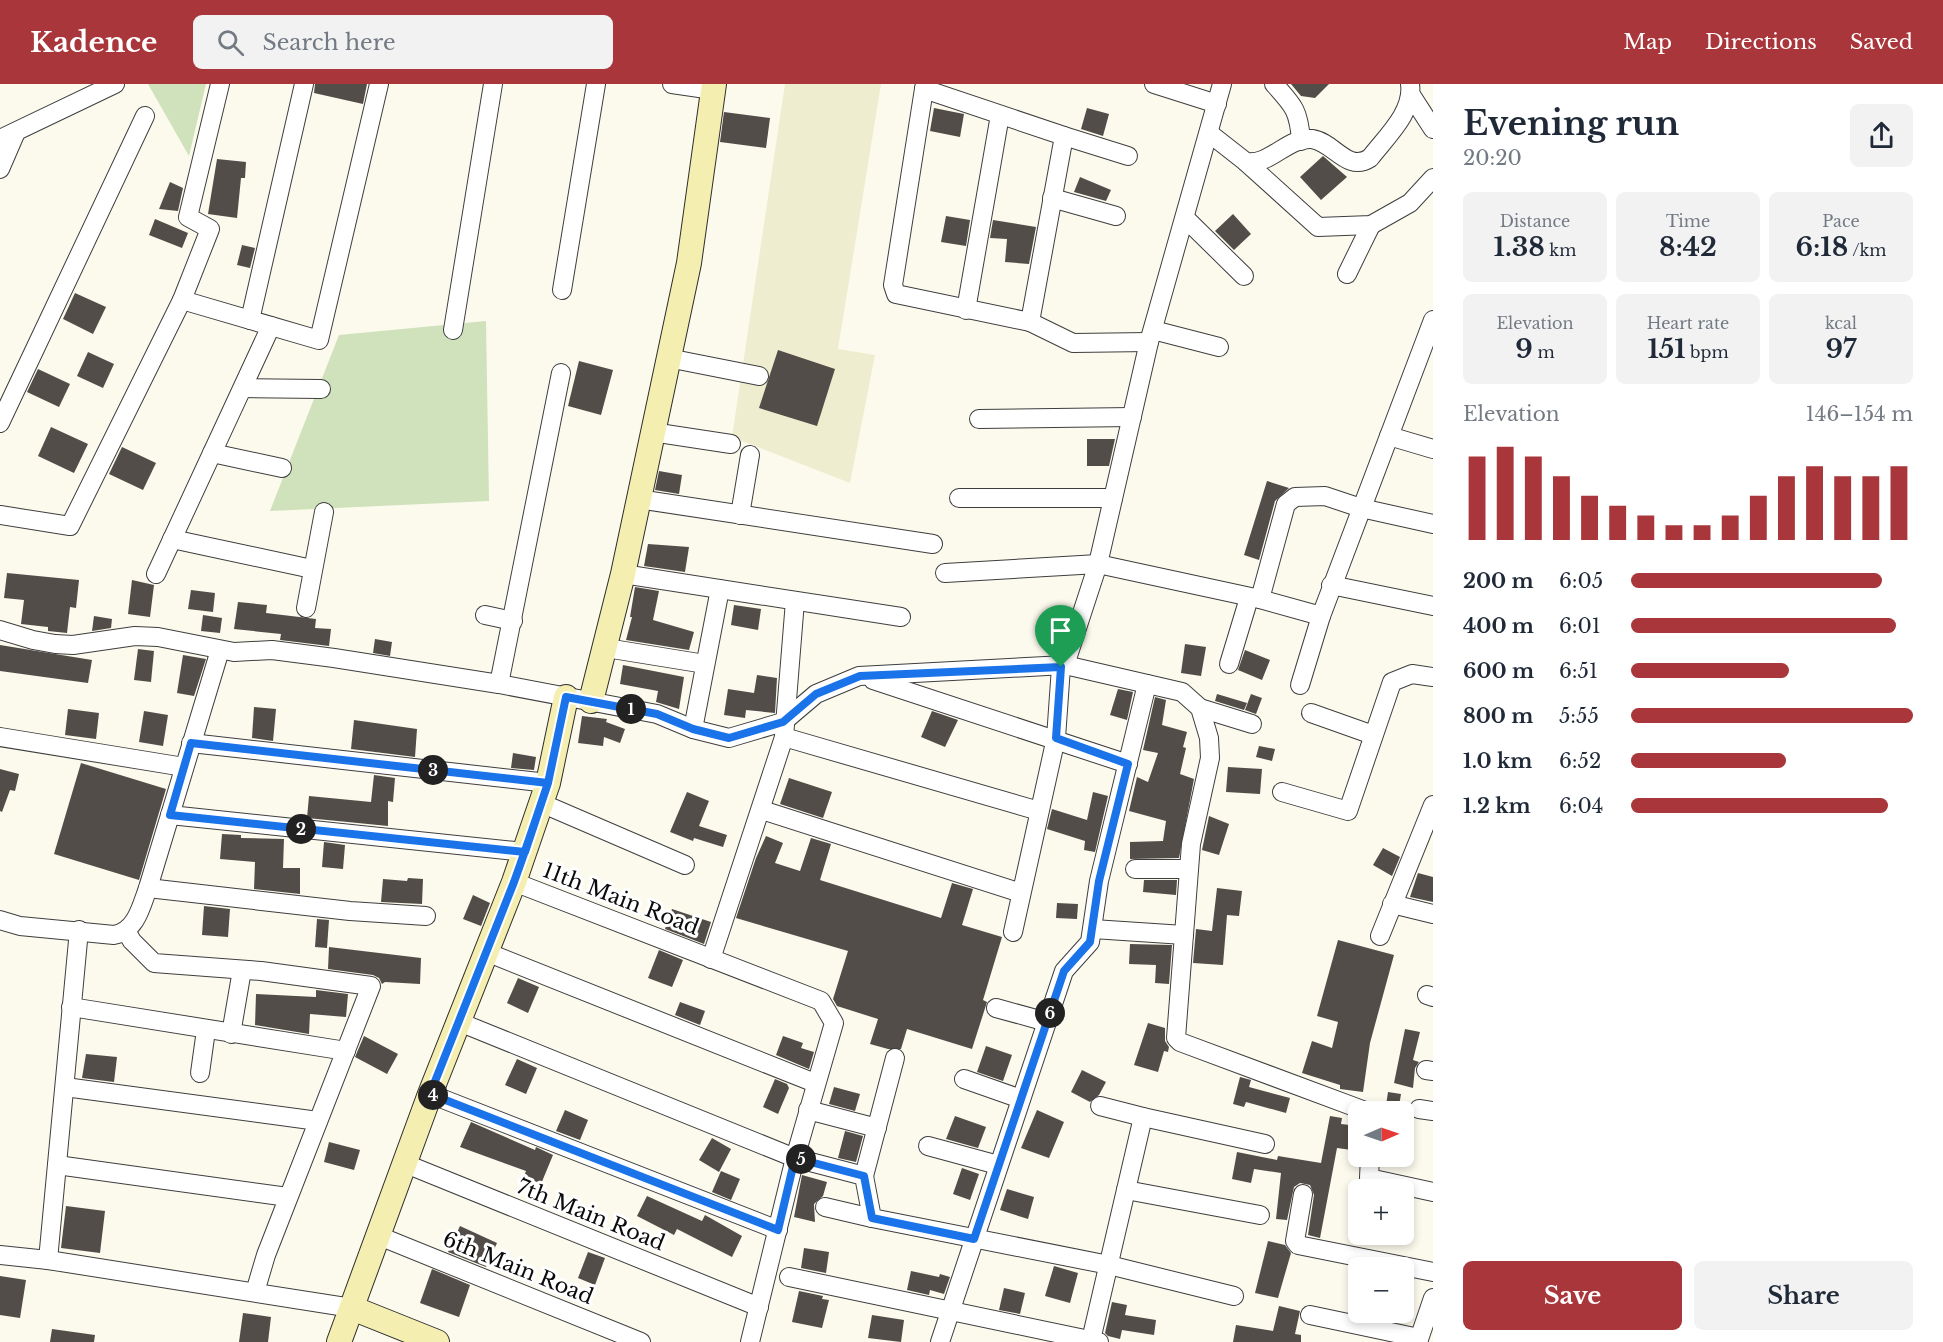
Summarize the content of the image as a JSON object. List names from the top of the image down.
{
  "streets": {
    "street": ["11th Main Road", "7th Main Road", "6th Main Road"]
  },
  "crossings": [
    ["11th Main Road", "7th Main Road"]
  ],
  "north": "right",
  "page": {
    "header": "Kadence",
    "search": "Search here",
    "nav": ["Map", "Directions", "Saved"],
    "heading": ["Evening run", "20:20"],
    "stats": [
      ["Distance", "1.38 km"],
      ["Time", "8:42"],
      ["Pace", "6:18 /km"],
      ["Elevation", "9 m"],
      ["Heart rate", "151 bpm"],
      ["kcal", "97"]
    ],
    "chart": ["Elevation", "146–154 m"],
    "list": [
      {
        "name": "200 m",
        "note": "6:05"
      },
      {
        "name": "400 m",
        "note": "6:01"
      },
      {
        "name": "600 m",
        "note": "6:51"
      },
      {
        "name": "800 m",
        "note": "5:55"
      },
      {
        "name": "1.0 km",
        "note": "6:52"
      },
      {
        "name": "1.2 km",
        "note": "6:04"
      }
    ],
    "pins": [
      "1",
      "3",
      "2",
      "6",
      "4",
      "5"
    ],
    "map_buttons": ["+", "−"],
    "buttons": ["Save", "Share"]
  }
}
